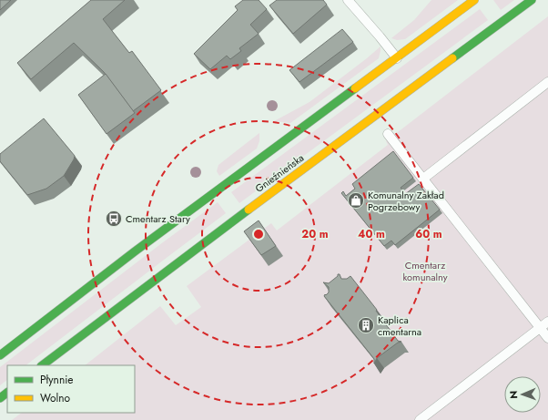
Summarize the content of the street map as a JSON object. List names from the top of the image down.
{
  "streets": {
    "main road": ["Gnieźnieńska"]
  },
  "parks": ["Cmentarz komunalny"],
  "places": {
    "shop": ["Komunalny Zakład Pogrzebowy"],
    "bus stop": ["Cmentarz Stary"],
    "building": ["Kaplica cmentarna"]
  },
  "legend": ["Płynnie", "Wolno"],
  "north": "left",
  "rings": ["20 m", "40 m", "60 m"]
}
